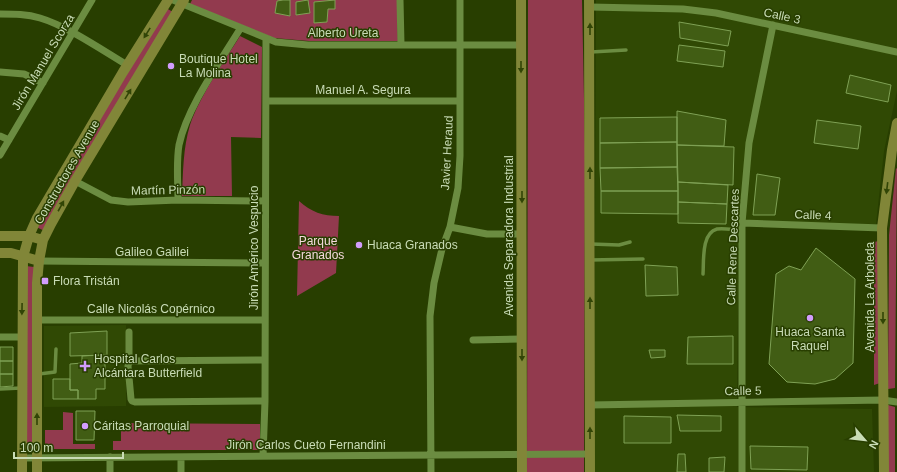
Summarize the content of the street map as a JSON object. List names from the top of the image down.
{
  "streets": {
    "street": [
      "Calle 3",
      "Alberto Ureta",
      "Jirón Manuel Scorza",
      "Manuel A. Segura",
      "Javier Heraud",
      "Constructores Avenue",
      "Martín Pinzón",
      "Calle 4",
      "Avenida Separadora Industrial",
      "Calle Rene Descartes",
      "Jirón Américo Vespucio",
      "Galileo Galilei",
      "Avenida La Arboleda",
      "Calle Nicolás Copérnico",
      "Calle 5",
      "Jirón Carlos Cueto Fernandini"
    ]
  },
  "crossings": [
    ["Calle 3", "Calle Rene Descartes"],
    ["Alberto Ureta", "Javier Heraud"],
    ["Alberto Ureta", "Constructores Avenue"],
    ["Alberto Ureta", "Avenida Separadora Industrial"],
    ["Alberto Ureta", "Jirón Américo Vespucio"],
    ["Manuel A. Segura", "Javier Heraud"],
    ["Manuel A. Segura", "Jirón Américo Vespucio"],
    ["Javier Heraud", "Jirón Carlos Cueto Fernandini"],
    ["Constructores Avenue", "Martín Pinzón"],
    ["Constructores Avenue", "Galileo Galilei"],
    ["Constructores Avenue", "Calle Nicolás Copérnico"],
    ["Constructores Avenue", "Jirón Carlos Cueto Fernandini"],
    ["Martín Pinzón", "Jirón Américo Vespucio"],
    ["Calle 4", "Calle Rene Descartes"],
    ["Calle 4", "Avenida La Arboleda"],
    ["Avenida Separadora Industrial", "Jirón Carlos Cueto Fernandini"],
    ["Calle Rene Descartes", "Calle 5"],
    ["Jirón Américo Vespucio", "Galileo Galilei"],
    ["Jirón Américo Vespucio", "Calle Nicolás Copérnico"],
    ["Jirón Américo Vespucio", "Jirón Carlos Cueto Fernandini"],
    ["Avenida La Arboleda", "Calle 5"]
  ],
  "one_way": ["Avenida La Arboleda"],
  "parks": ["Parque Granados"],
  "places": {
    "other": [
      "Boutique Hotel La Molina",
      "Huaca Granados",
      "Huaca Santa Raquel",
      "Cáritas Parroquial"
    ],
    "transit": ["Flora Tristán"],
    "health": ["Hospital Carlos Alcántara Butterfield"]
  },
  "scale_bar": "100 m",
  "north": "bottom right"
}
